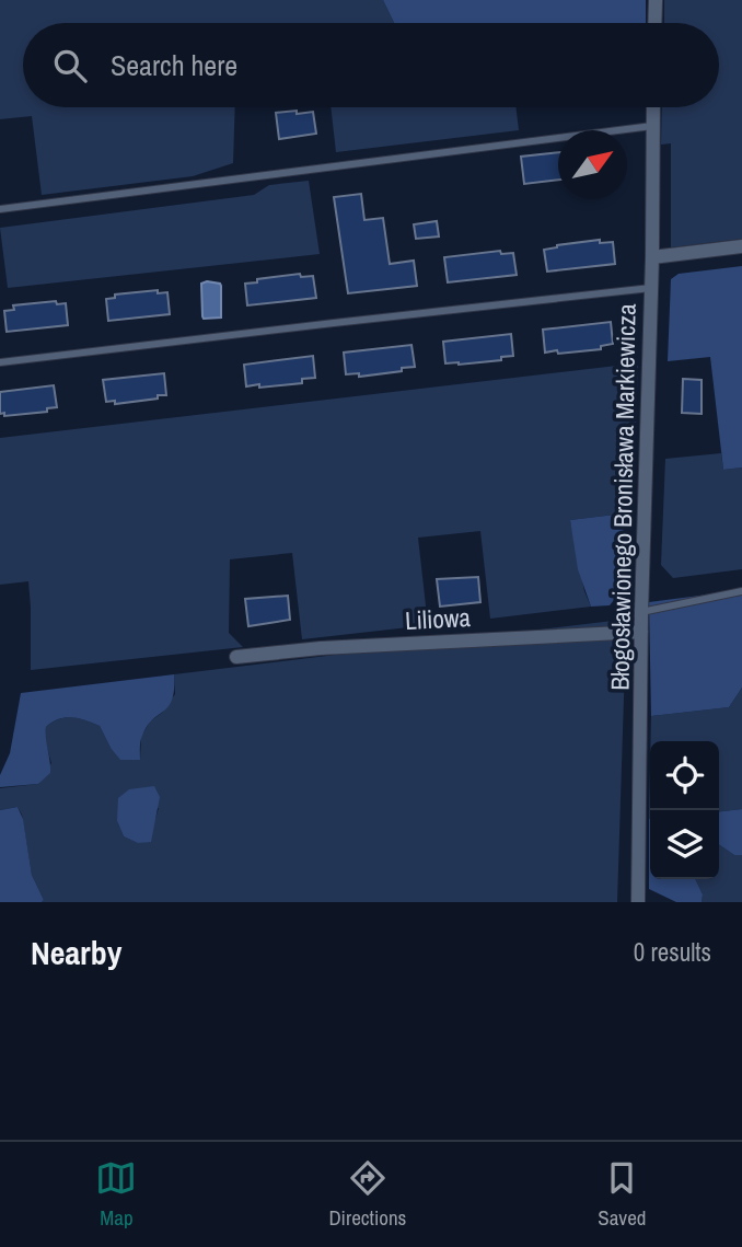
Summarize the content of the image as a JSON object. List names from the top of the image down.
{
  "streets": {
    "street": ["Błogosławionego Bronisława Markiewicza", "Liliowa"]
  },
  "crossings": [
    ["Błogosławionego Bronisława Markiewicza", "Liliowa"]
  ],
  "north": "top right",
  "page": {
    "search": "Search here",
    "heading": ["Nearby", "0 results"],
    "nav": ["Map", "Directions", "Saved"]
  }
}
